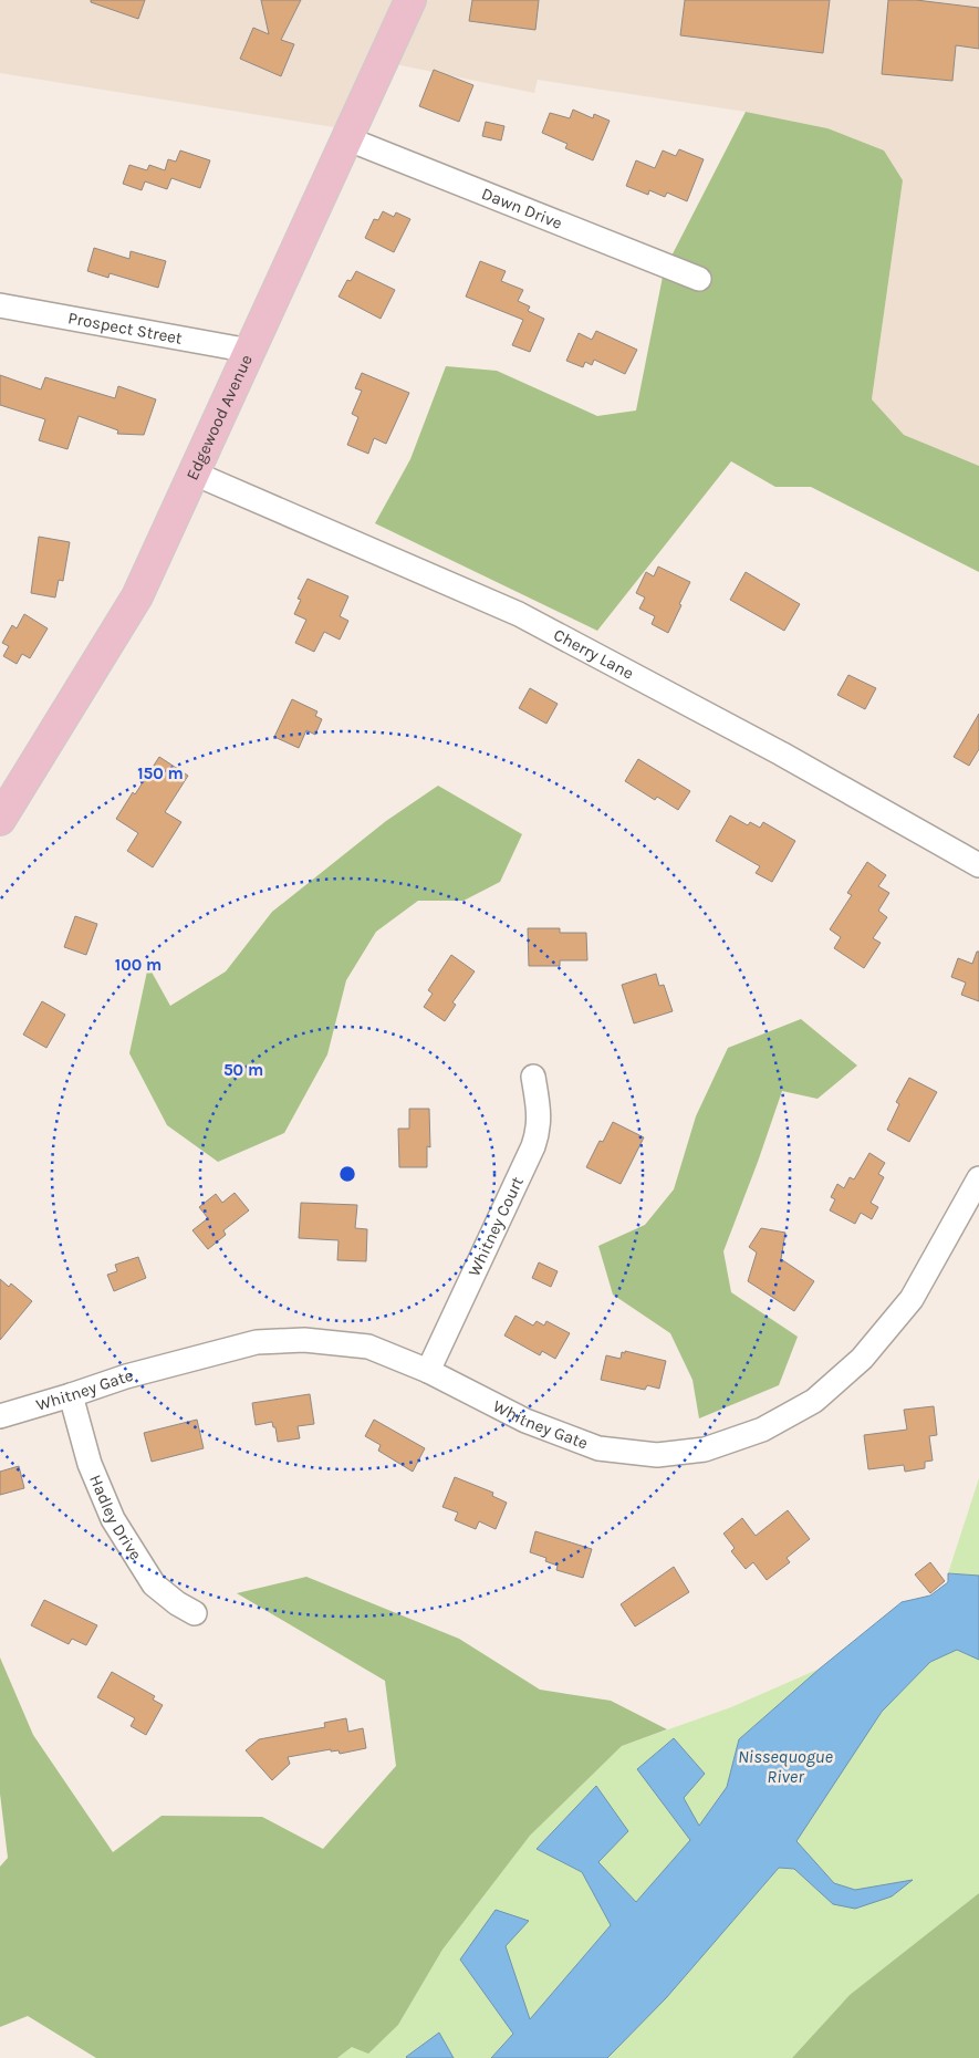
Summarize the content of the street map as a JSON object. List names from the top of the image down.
{
  "streets": {
    "main road": ["Edgewood Avenue"],
    "street": [
      "Dawn Drive",
      "Prospect Street",
      "Cherry Lane",
      "Whitney Court",
      "Whitney Gate",
      "Hadley Drive"
    ]
  },
  "crossings": [
    ["Dawn Drive", "Edgewood Avenue"],
    ["Prospect Street", "Edgewood Avenue"],
    ["Edgewood Avenue", "Cherry Lane"],
    ["Whitney Court", "Whitney Gate"],
    ["Whitney Gate", "Hadley Drive"]
  ],
  "water": ["Nissequogue River"],
  "rings": ["150 m", "100 m", "50 m"]
}
